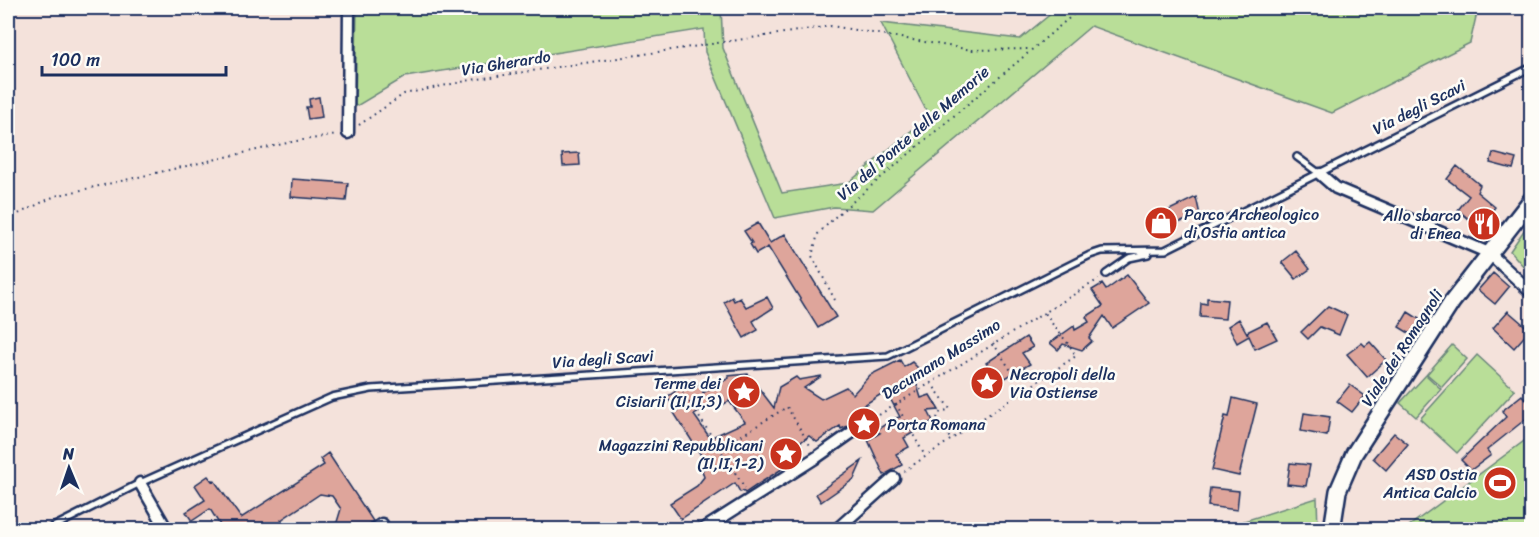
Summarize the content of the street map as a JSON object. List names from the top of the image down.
{
  "streets": {
    "main road": ["Viale dei Romagnoli"],
    "lane": ["Via degli Scavi"],
    "path": ["Via Gherardo", "Via del Ponte delle Memorie", "Decumano Massimo"]
  },
  "crossings": [
    ["Via Gherardo", "Via del Ponte delle Memorie"],
    ["Via degli Scavi", "Decumano Massimo"]
  ],
  "places": {
    "shop": ["Parco Archeologico di Ostia antica"],
    "restaurant": ["Allo sbarco di Enea"],
    "place": [
      "Necropoli della Via Ostiense",
      "Terme dei Cisiarii (II,II,3)",
      "Porta Romana",
      "Magazzini Repubblicani (II,II,1-2)"
    ],
    "sports": ["ASD Ostia Antica Calcio"]
  },
  "scale_bar": "100 m",
  "north": "top"
}
